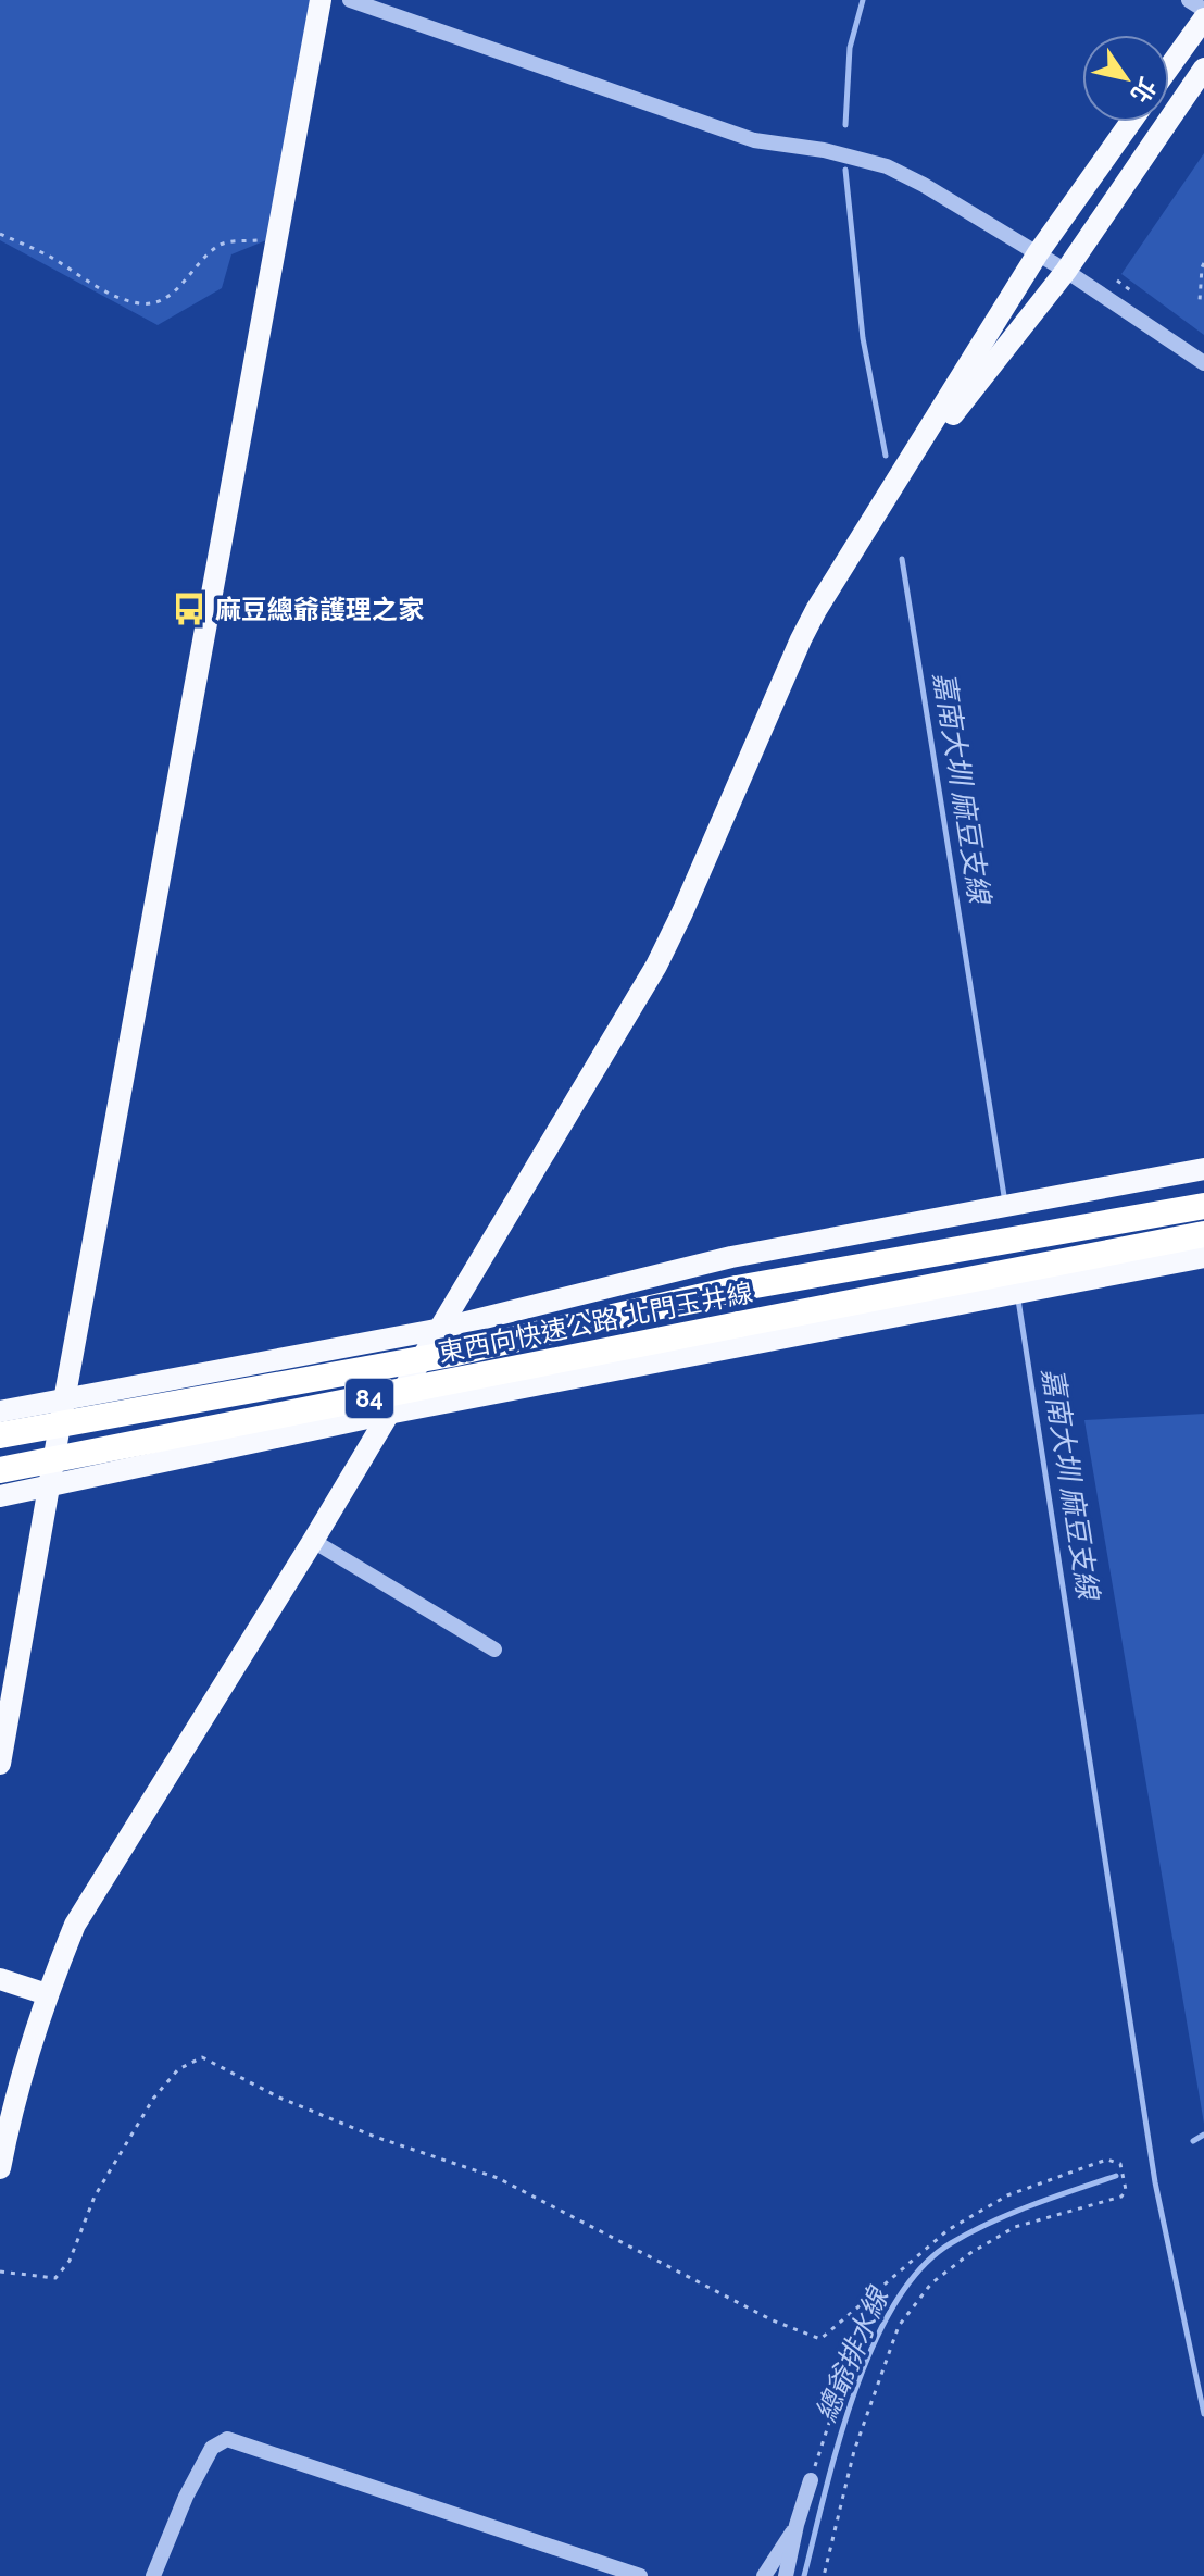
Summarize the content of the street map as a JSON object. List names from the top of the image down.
{
  "streets": {
    "highway": ["東西向快速公路 北門玉井線", "84"]
  },
  "water": ["嘉南大圳 麻豆支線", "總爺排水線"],
  "places": {
    "bus stop": ["麻豆總爺護理之家"]
  },
  "north": "bottom right"
}
